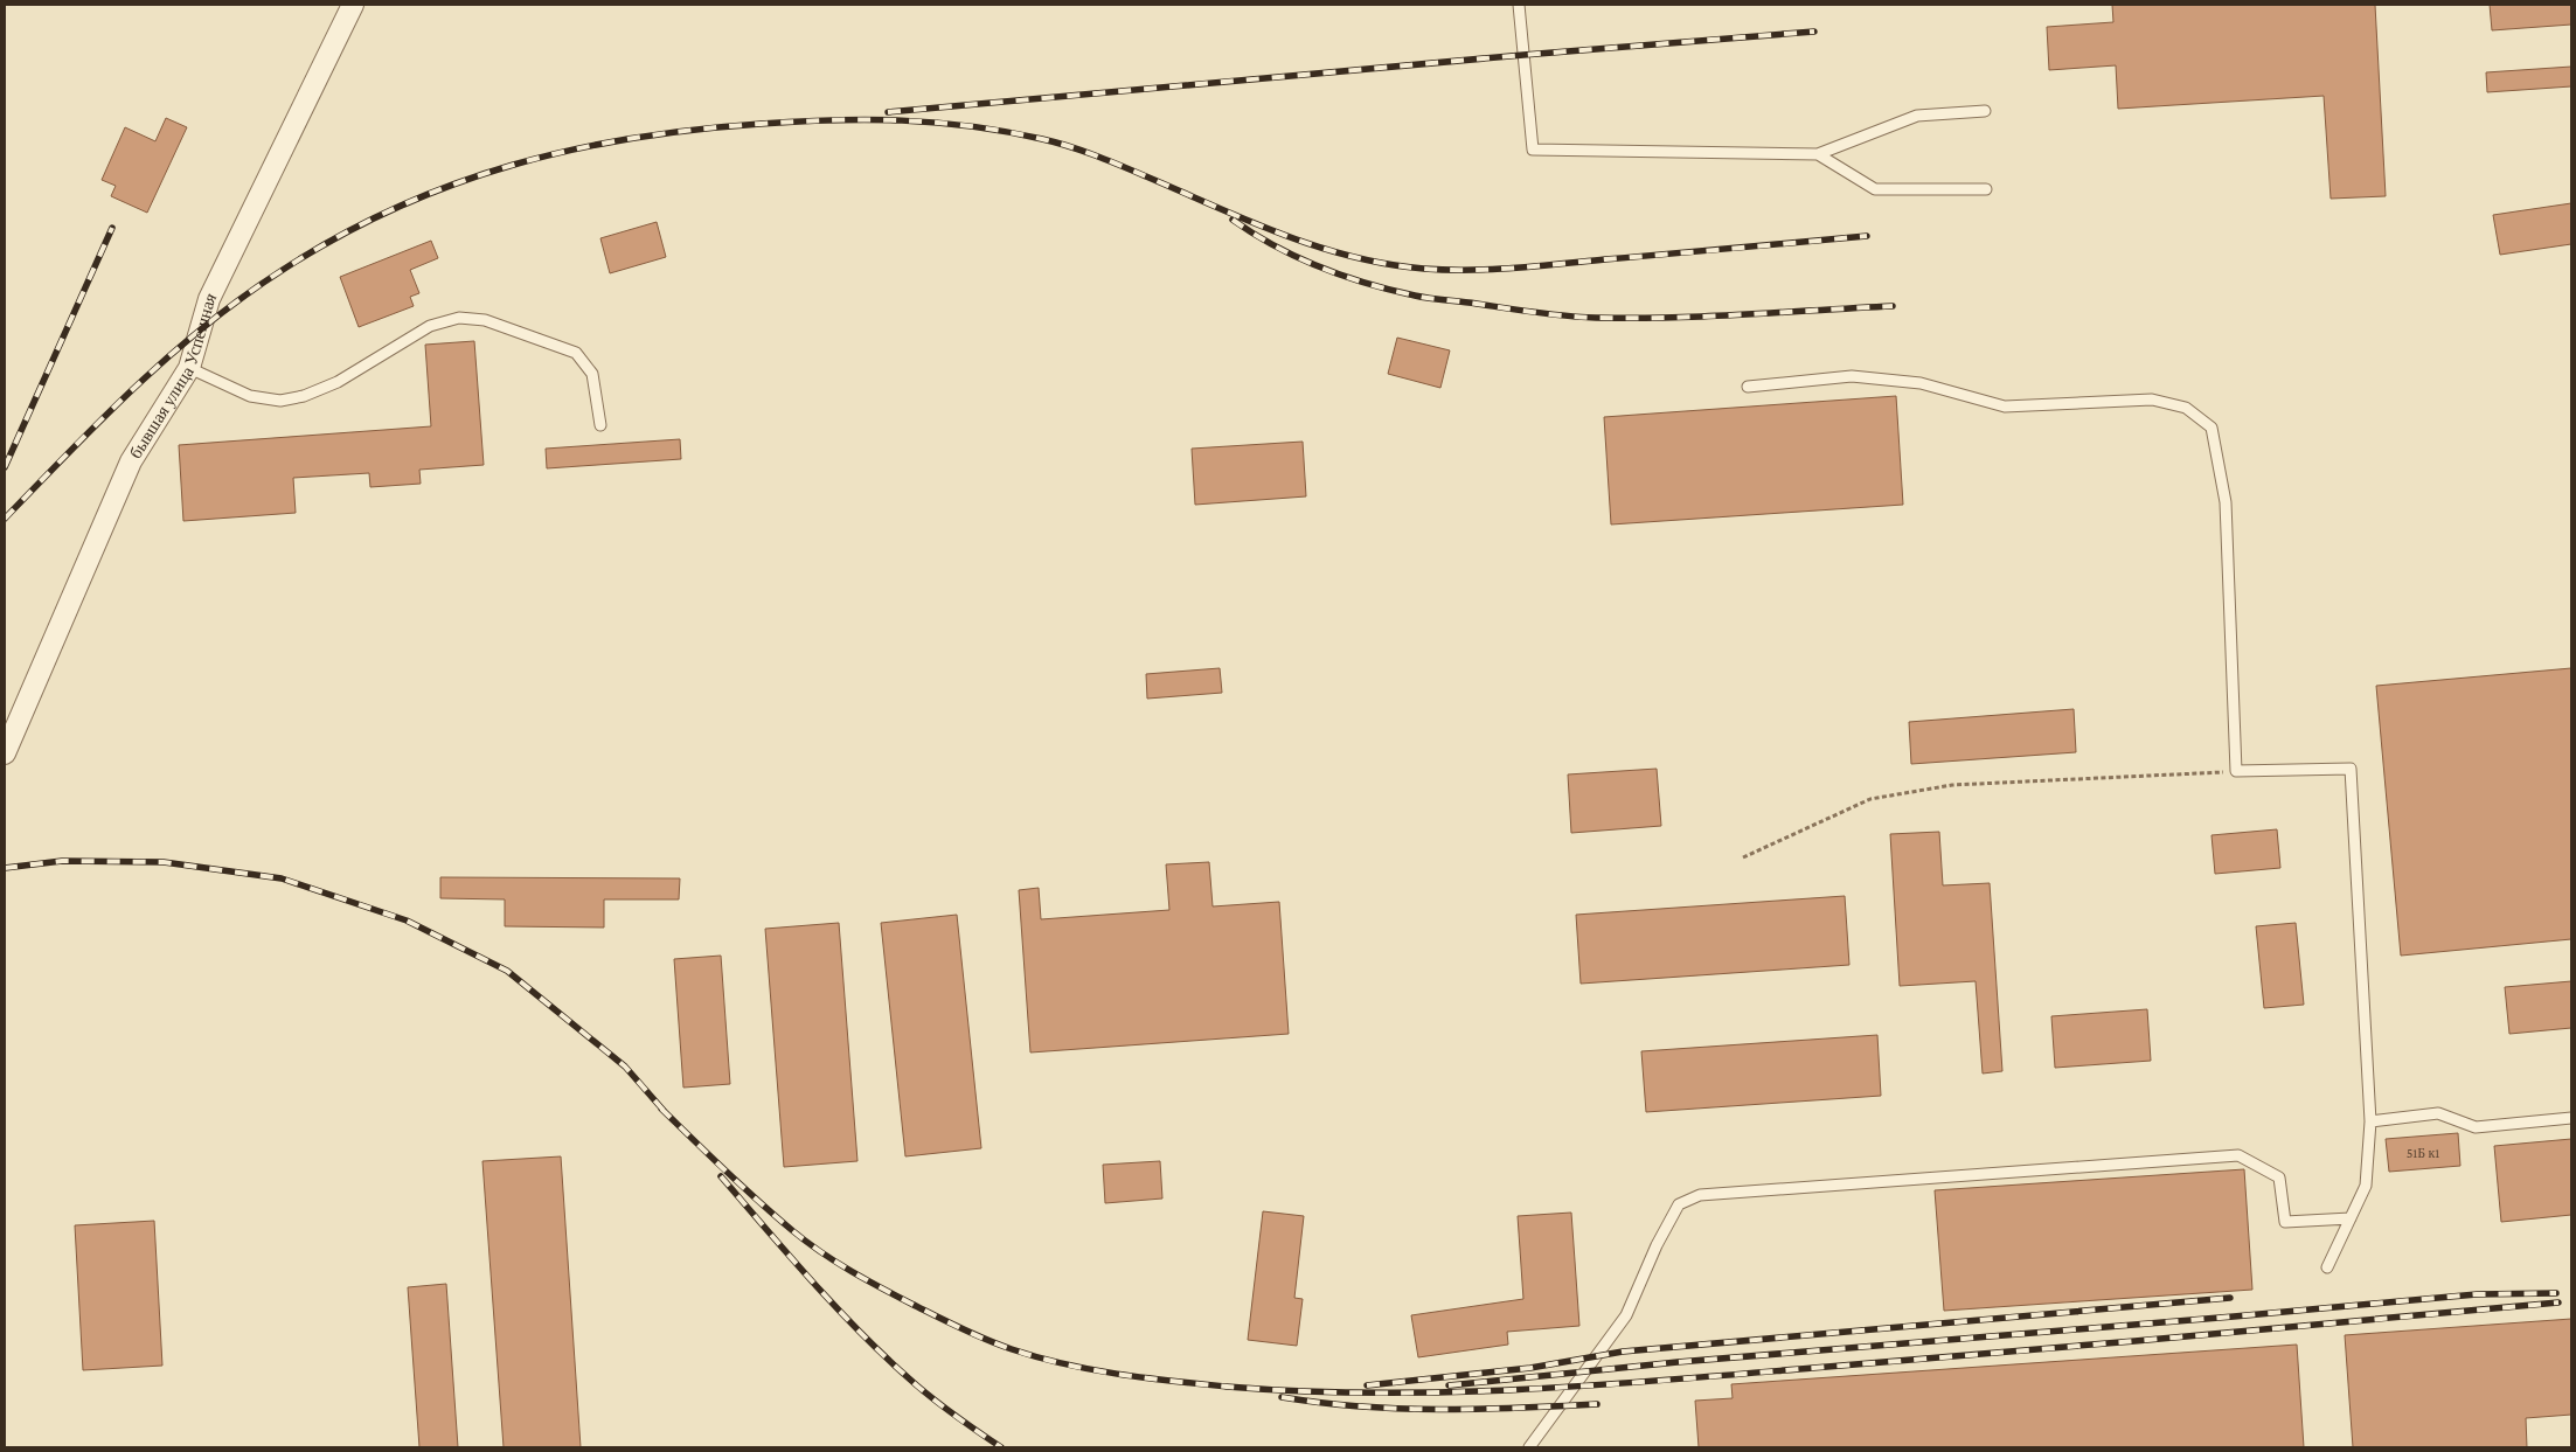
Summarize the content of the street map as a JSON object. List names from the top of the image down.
{
  "streets": {
    "street": ["бывшая улица Успешная"]
  },
  "house_numbers": ["51Б к1"]
}
